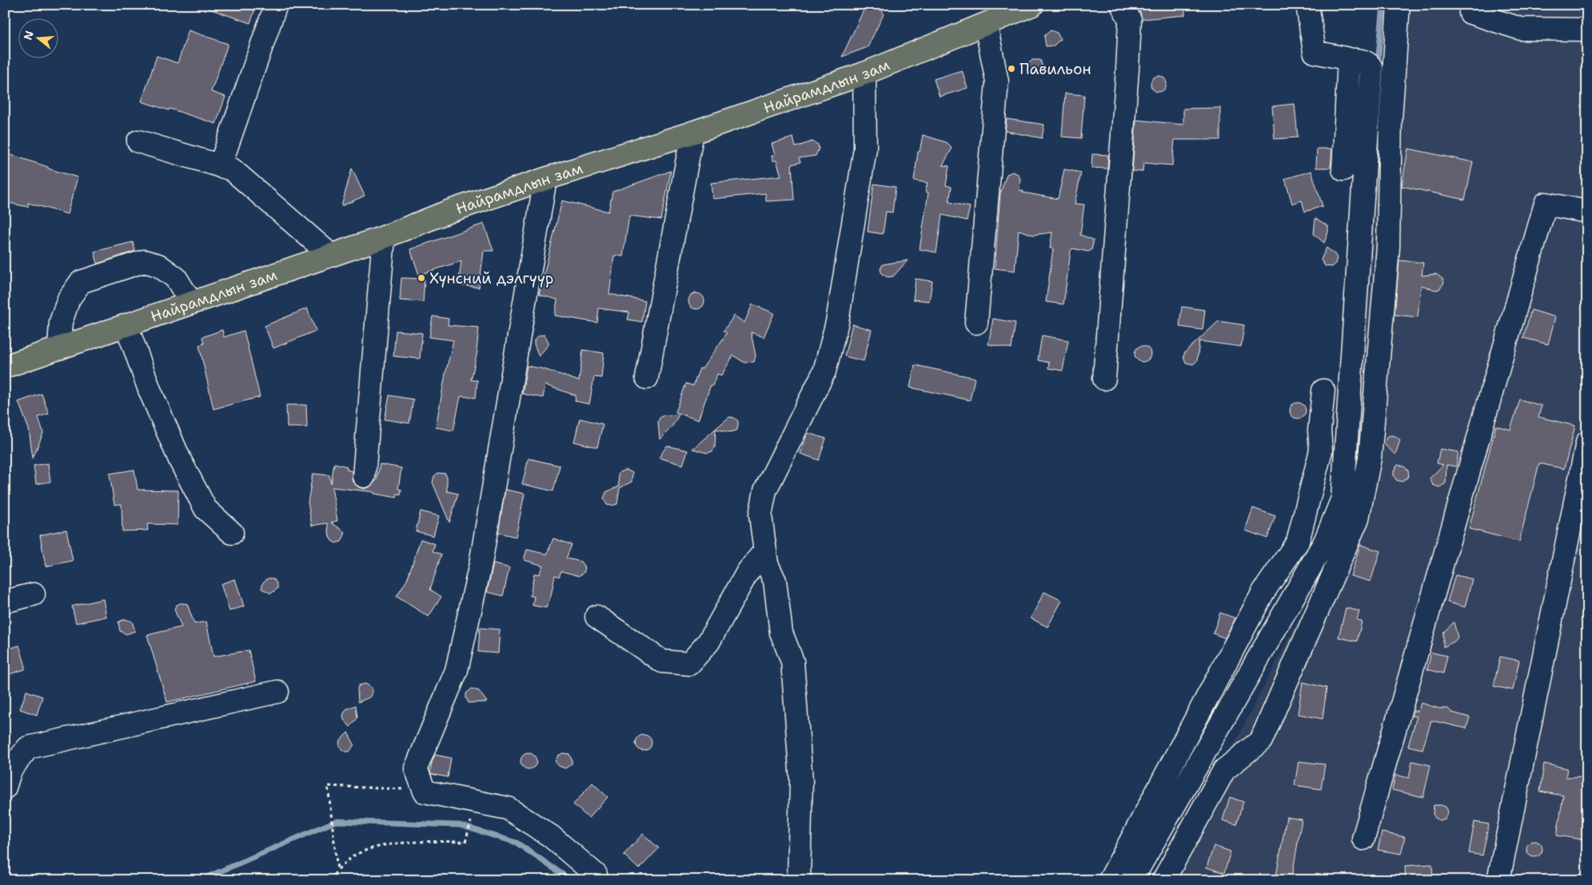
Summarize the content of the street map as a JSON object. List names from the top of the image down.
{
  "streets": {
    "main road": ["Найрамдлын зам"]
  },
  "places": ["Павильон", "Хүнсний дэлгүүр"],
  "north": "left"
}
